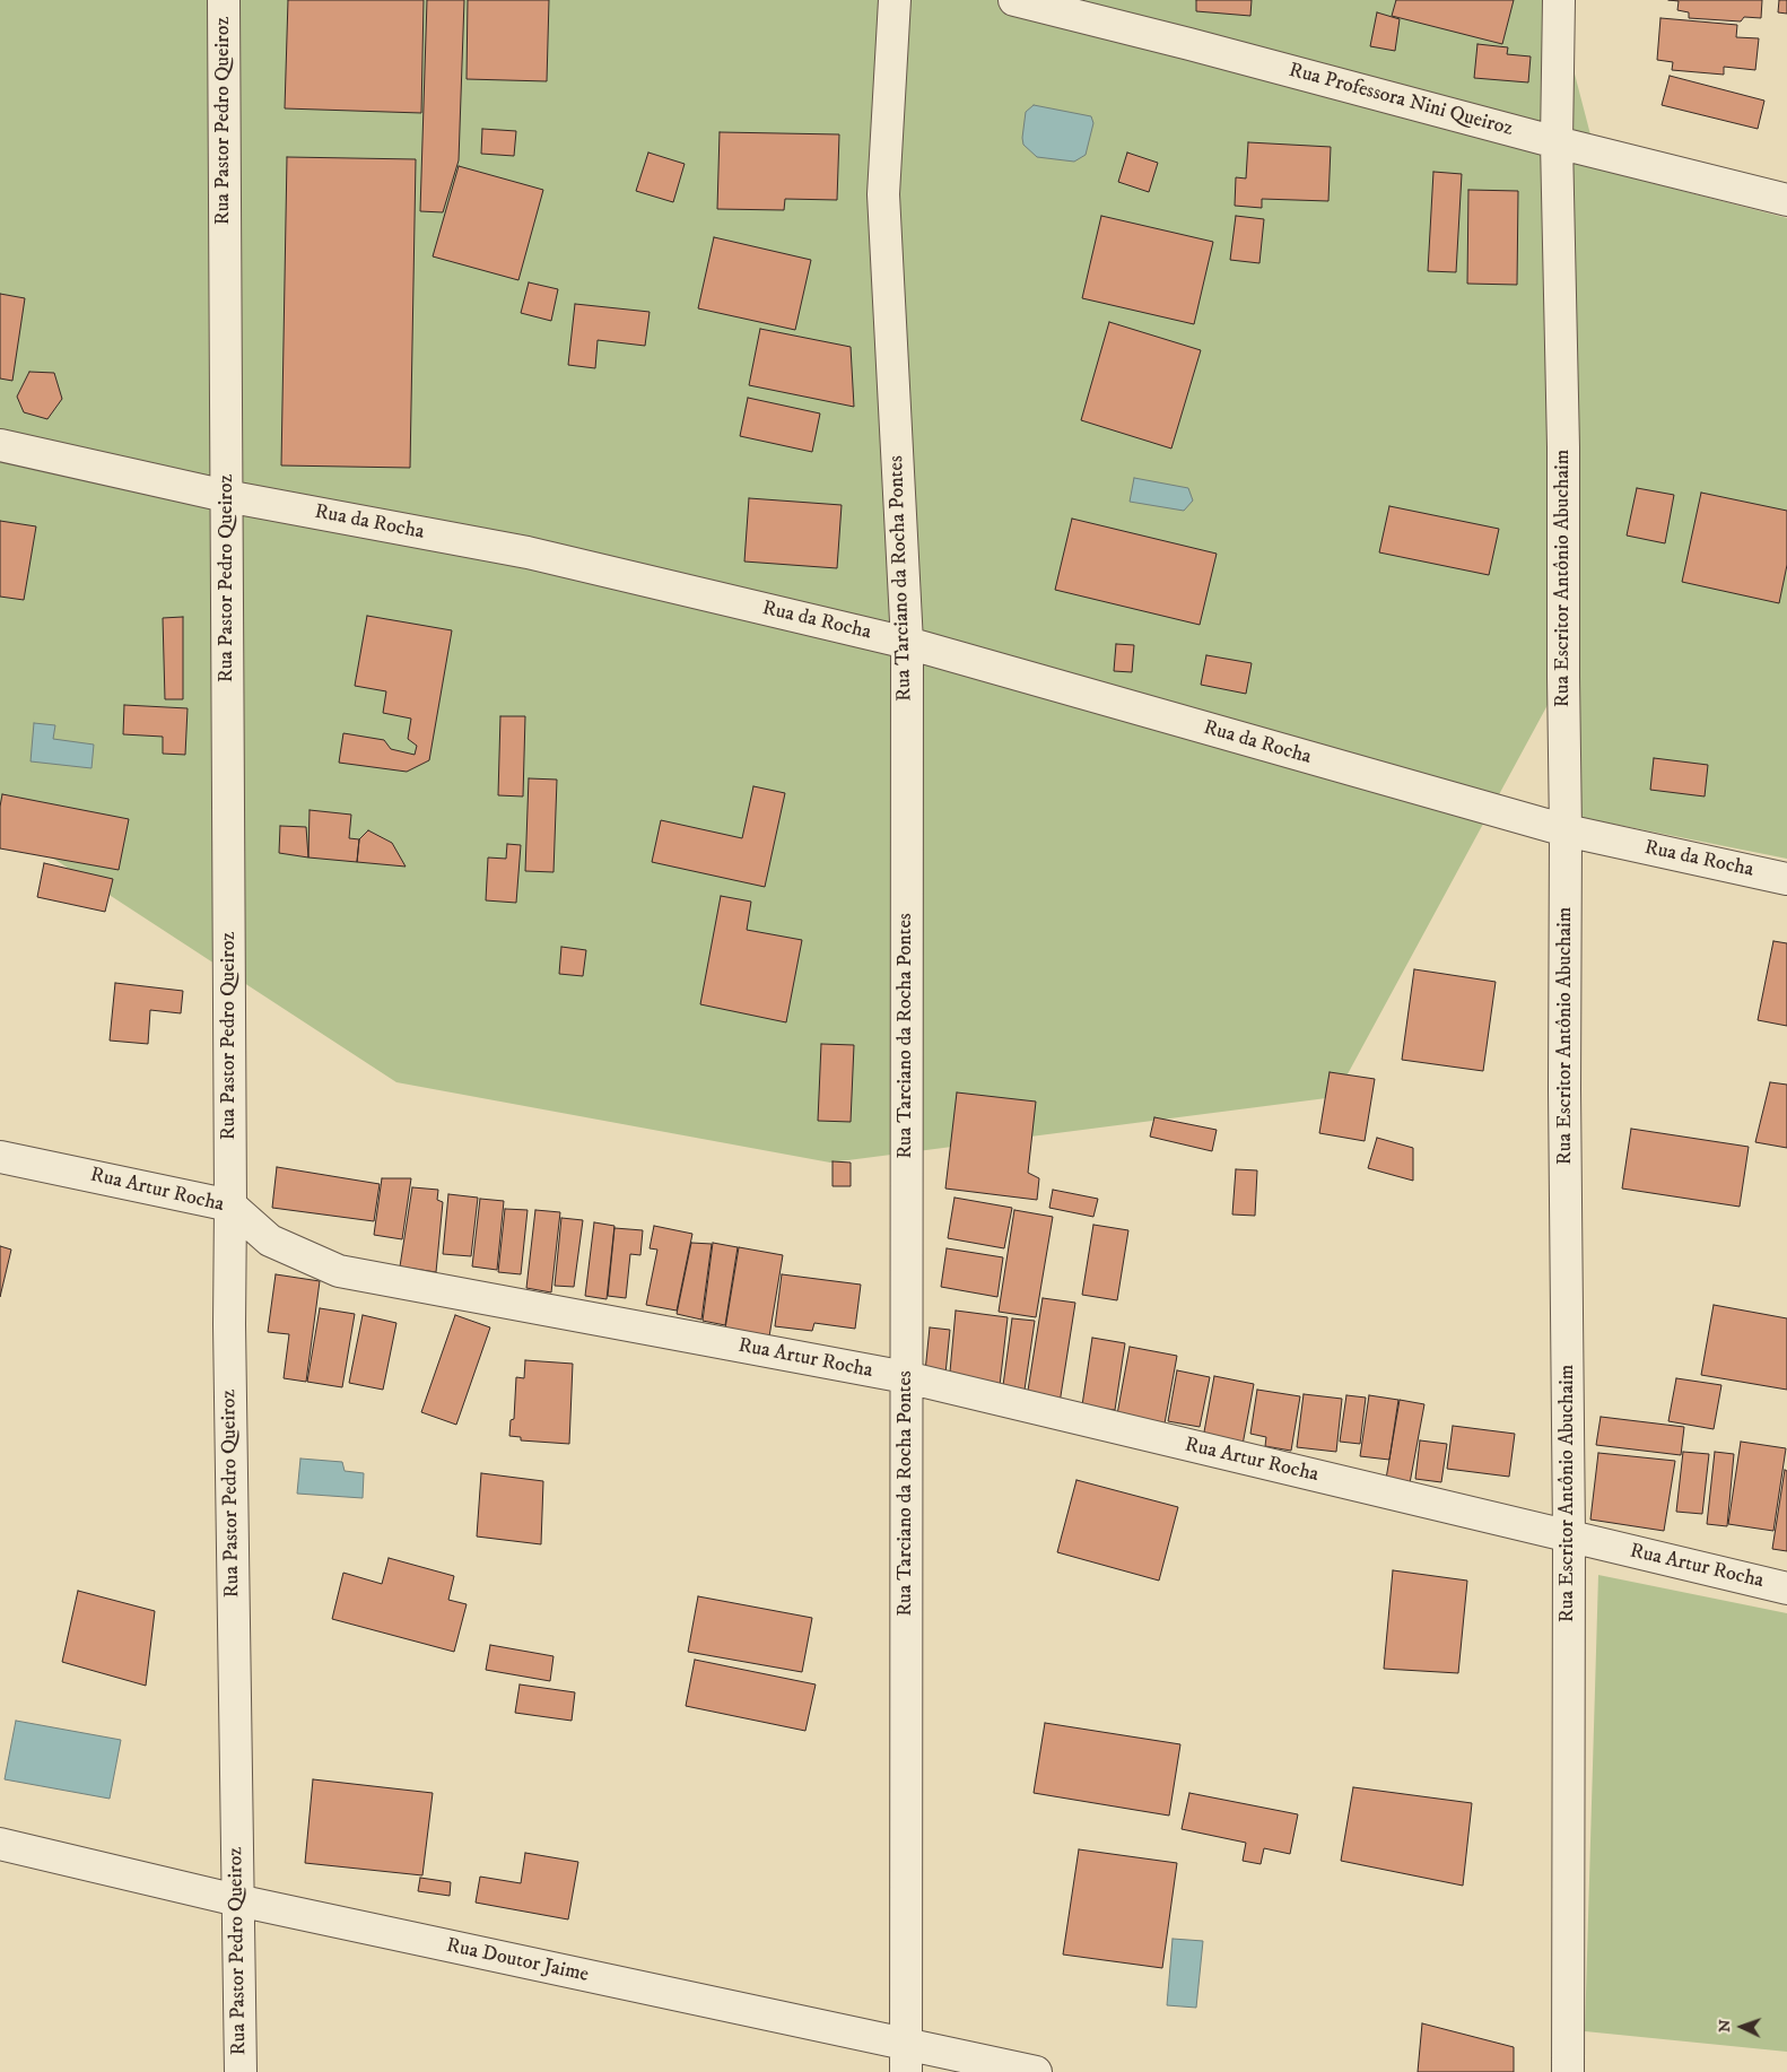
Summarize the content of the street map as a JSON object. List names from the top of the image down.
{
  "streets": {
    "street": [
      "Rua Professora Nini Queiroz",
      "Rua Pastor Pedro Queiroz",
      "Rua da Rocha",
      "Rua Tarciano da Rocha Pontes",
      "Rua Escritor Antônio Abuchaim",
      "Rua Artur Rocha",
      "Rua Doutor Jaime"
    ]
  },
  "crossings": [
    ["Rua Professora Nini Queiroz", "Rua Escritor Antônio Abuchaim"],
    ["Rua Pastor Pedro Queiroz", "Rua da Rocha"],
    ["Rua Pastor Pedro Queiroz", "Rua Artur Rocha"],
    ["Rua Pastor Pedro Queiroz", "Rua Doutor Jaime"],
    ["Rua da Rocha", "Rua Tarciano da Rocha Pontes"],
    ["Rua da Rocha", "Rua Escritor Antônio Abuchaim"],
    ["Rua Tarciano da Rocha Pontes", "Rua Artur Rocha"],
    ["Rua Tarciano da Rocha Pontes", "Rua Doutor Jaime"],
    ["Rua Escritor Antônio Abuchaim", "Rua Artur Rocha"]
  ],
  "north": "left"
}
